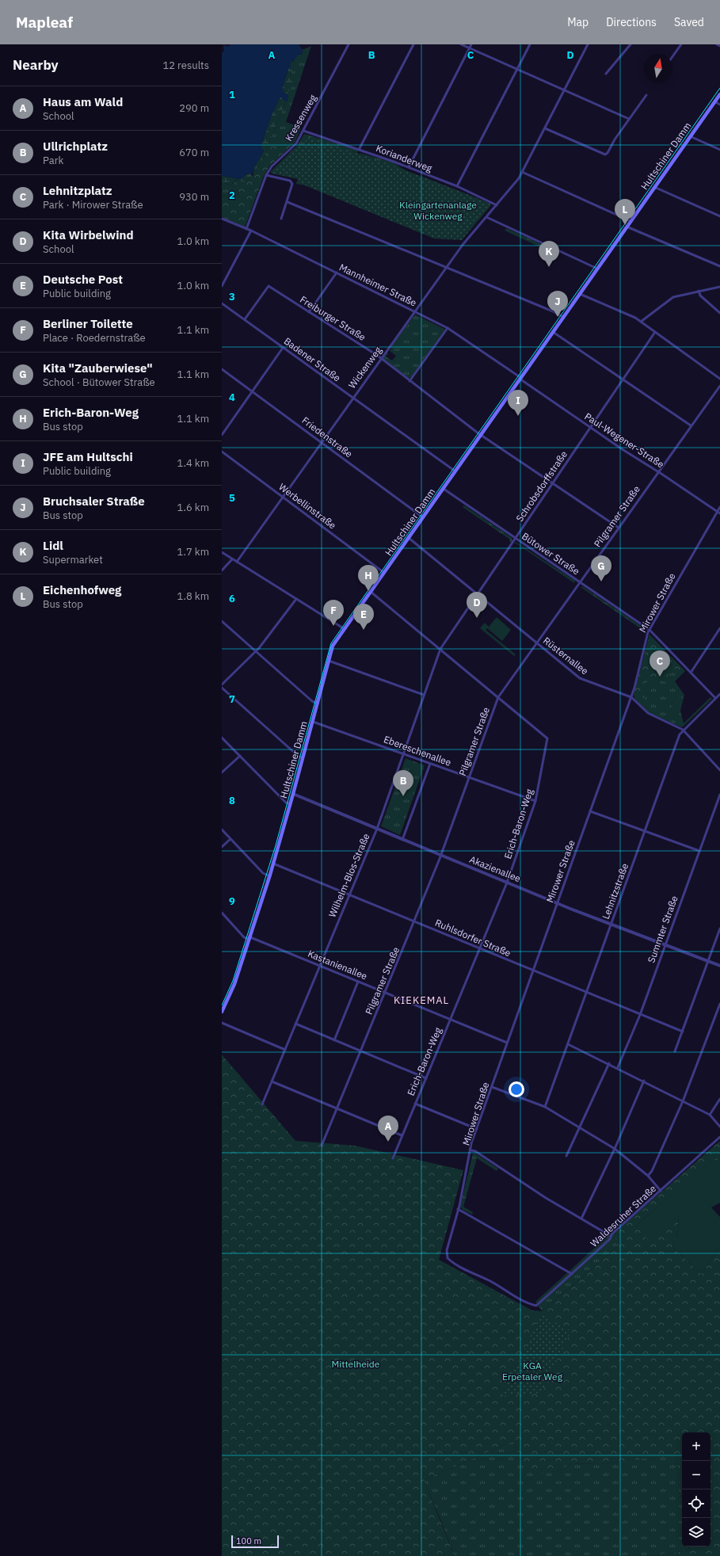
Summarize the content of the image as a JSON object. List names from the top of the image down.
{
  "streets": {
    "main road": ["Hultschiner Damm"],
    "street": [
      "Kressenweg",
      "Korianderweg",
      "Mannheimer Straße",
      "Freiburger Straße",
      "Badener Straße",
      "Wickenweg",
      "Friedenstraße",
      "Paul-Wegener-Straße",
      "Schrobsdorffstraße",
      "Werbellinstraße",
      "Pilgramer Straße",
      "Bütower Straße",
      "Mirower Straße",
      "Rüsternallee",
      "Ebereschenallee",
      "Erich-Baron-Weg",
      "Akazienallee",
      "Wilhelm-Blos-Straße",
      "Lehnitzstraße",
      "Summter Straße",
      "Ruhlsdorfer Straße",
      "Kastanienallee",
      "Waldesruher Straße"
    ]
  },
  "crossings": [
    ["Kressenweg", "Korianderweg"],
    ["Kressenweg", "Mannheimer Straße"],
    ["Hultschiner Damm", "Mannheimer Straße"],
    ["Hultschiner Damm", "Freiburger Straße"],
    ["Hultschiner Damm", "Badener Straße"],
    ["Hultschiner Damm", "Friedenstraße"],
    ["Hultschiner Damm", "Paul-Wegener-Straße"],
    ["Hultschiner Damm", "Werbellinstraße"],
    ["Hultschiner Damm", "Bütower Straße"],
    ["Hultschiner Damm", "Rüsternallee"],
    ["Hultschiner Damm", "Ebereschenallee"],
    ["Hultschiner Damm", "Erich-Baron-Weg"],
    ["Hultschiner Damm", "Akazienallee"],
    ["Hultschiner Damm", "Ruhlsdorfer Straße"],
    ["Hultschiner Damm", "Kastanienallee"],
    ["Korianderweg", "Wickenweg"],
    ["Mannheimer Straße", "Wickenweg"],
    ["Mannheimer Straße", "Paul-Wegener-Straße"],
    ["Freiburger Straße", "Badener Straße"],
    ["Freiburger Straße", "Wickenweg"],
    ["Freiburger Straße", "Schrobsdorffstraße"],
    ["Freiburger Straße", "Pilgramer Straße"],
    ["Badener Straße", "Wickenweg"],
    ["Wickenweg", "Friedenstraße"],
    ["Wickenweg", "Werbellinstraße"],
    ["Paul-Wegener-Straße", "Schrobsdorffstraße"],
    ["Paul-Wegener-Straße", "Pilgramer Straße"],
    ["Paul-Wegener-Straße", "Mirower Straße"],
    ["Schrobsdorffstraße", "Bütower Straße"],
    ["Schrobsdorffstraße", "Rüsternallee"],
    ["Schrobsdorffstraße", "Erich-Baron-Weg"],
    ["Schrobsdorffstraße", "Wilhelm-Blos-Straße"],
    ["Pilgramer Straße", "Bütower Straße"],
    ["Pilgramer Straße", "Rüsternallee"],
    ["Pilgramer Straße", "Ebereschenallee"],
    ["Pilgramer Straße", "Erich-Baron-Weg"],
    ["Pilgramer Straße", "Akazienallee"],
    ["Pilgramer Straße", "Ruhlsdorfer Straße"],
    ["Pilgramer Straße", "Kastanienallee"],
    ["Bütower Straße", "Mirower Straße"],
    ["Bütower Straße", "Lehnitzstraße"],
    ["Mirower Straße", "Rüsternallee"],
    ["Mirower Straße", "Akazienallee"],
    ["Mirower Straße", "Ruhlsdorfer Straße"],
    ["Mirower Straße", "Kastanienallee"],
    ["Mirower Straße", "Waldesruher Straße"],
    ["Rüsternallee", "Lehnitzstraße"],
    ["Ebereschenallee", "Erich-Baron-Weg"],
    ["Ebereschenallee", "Wilhelm-Blos-Straße"],
    ["Erich-Baron-Weg", "Akazienallee"],
    ["Erich-Baron-Weg", "Wilhelm-Blos-Straße"],
    ["Erich-Baron-Weg", "Ruhlsdorfer Straße"],
    ["Erich-Baron-Weg", "Kastanienallee"],
    ["Akazienallee", "Wilhelm-Blos-Straße"],
    ["Akazienallee", "Lehnitzstraße"],
    ["Akazienallee", "Summter Straße"],
    ["Wilhelm-Blos-Straße", "Ruhlsdorfer Straße"],
    ["Wilhelm-Blos-Straße", "Kastanienallee"],
    ["Lehnitzstraße", "Ruhlsdorfer Straße"],
    ["Summter Straße", "Ruhlsdorfer Straße"]
  ],
  "districts": ["KIEKEMAL"],
  "parks": ["Kleingartenanlage Wickenweg", "Mittelheide", "KGA Erpetaler Weg"],
  "scale_bar": "100 m",
  "north": "top",
  "page": {
    "header": "Mapleaf",
    "nav": ["Map", "Directions", "Saved"],
    "heading": ["Nearby", "12 results"],
    "list": [
      {
        "mark": "A",
        "name": "Haus am Wald",
        "note": "School",
        "value": "290 m"
      },
      {
        "mark": "B",
        "name": "Ullrichplatz",
        "note": "Park",
        "value": "670 m"
      },
      {
        "mark": "C",
        "name": "Lehnitzplatz",
        "note": "Park · Mirower Straße",
        "value": "930 m"
      },
      {
        "mark": "D",
        "name": "Kita Wirbelwind",
        "note": "School",
        "value": "1.0 km"
      },
      {
        "mark": "E",
        "name": "Deutsche Post",
        "note": "Public building",
        "value": "1.0 km"
      },
      {
        "mark": "F",
        "name": "Berliner Toilette",
        "note": "Place · Roedernstraße",
        "value": "1.1 km"
      },
      {
        "mark": "G",
        "name": "Kita \"Zauberwiese\"",
        "note": "School · Bütower Straße",
        "value": "1.1 km"
      },
      {
        "mark": "H",
        "name": "Erich-Baron-Weg",
        "note": "Bus stop",
        "value": "1.1 km"
      },
      {
        "mark": "I",
        "name": "JFE am Hultschi",
        "note": "Public building",
        "value": "1.4 km"
      },
      {
        "mark": "J",
        "name": "Bruchsaler Straße",
        "note": "Bus stop",
        "value": "1.6 km"
      },
      {
        "mark": "K",
        "name": "Lidl",
        "note": "Supermarket",
        "value": "1.7 km"
      },
      {
        "mark": "L",
        "name": "Eichenhofweg",
        "note": "Bus stop",
        "value": "1.8 km"
      }
    ],
    "pins": [
      "L",
      "K",
      "J",
      "I",
      "G",
      "H",
      "D",
      "F",
      "E",
      "C",
      "B",
      "A"
    ],
    "map_buttons": ["+", "−"],
    "scale": "100 m"
  },
  "grid": {
    "columns": [
      "A",
      "B",
      "C",
      "D"
    ],
    "rows": [
      "1",
      "2",
      "3",
      "4",
      "5",
      "6",
      "7",
      "8",
      "9"
    ]
  }
}
